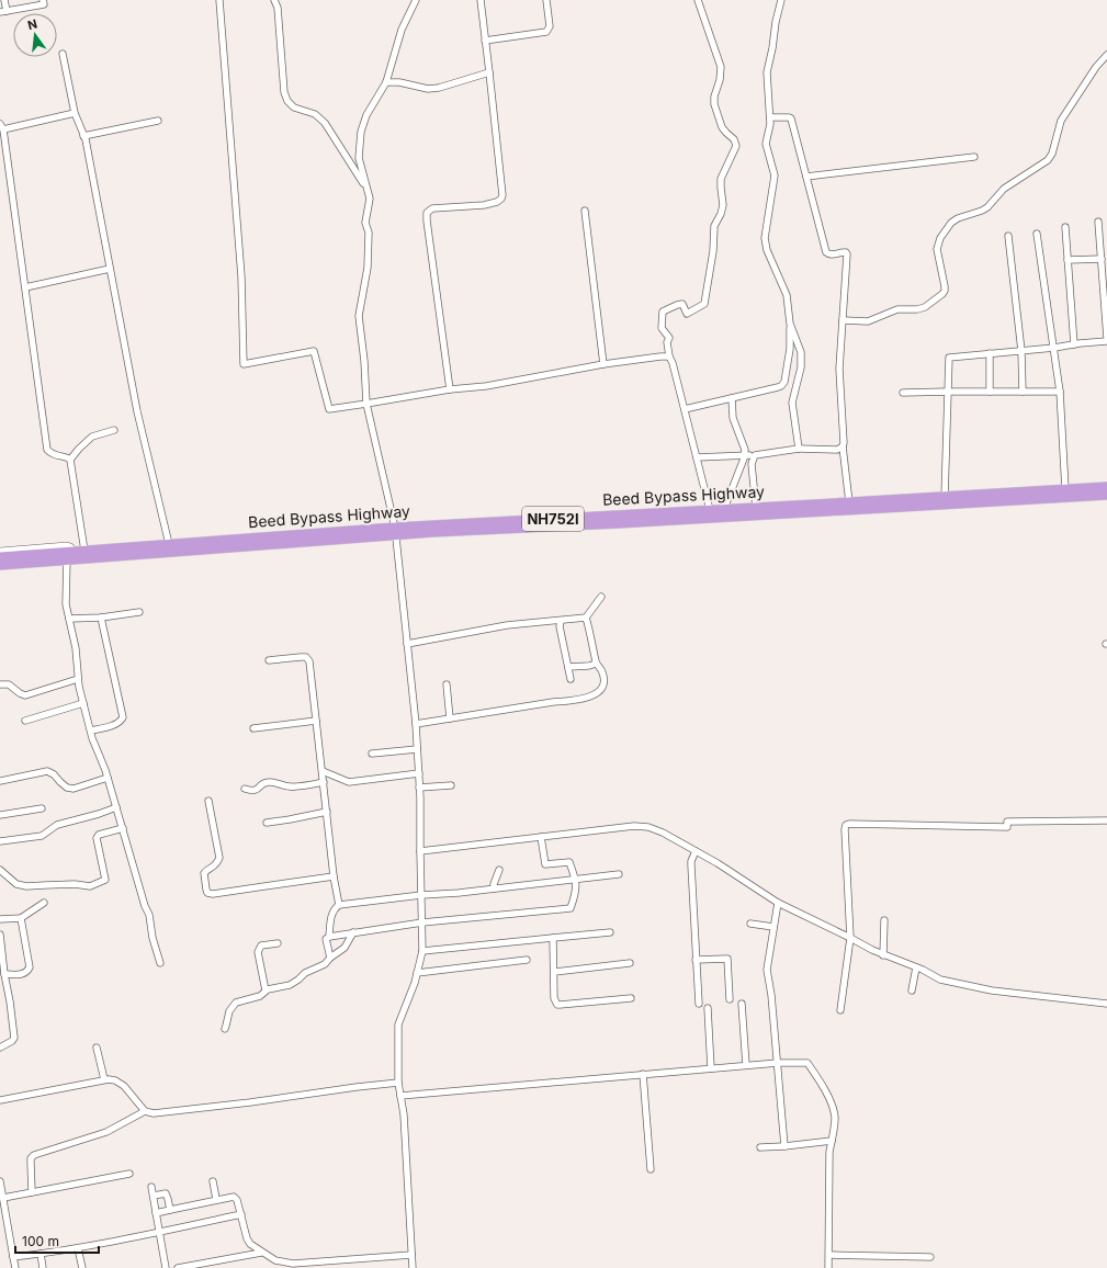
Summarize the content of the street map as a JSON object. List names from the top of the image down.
{
  "streets": {
    "highway": ["Beed Bypass Highway", "NH752I"]
  },
  "scale_bar": "100 m",
  "north": "top"
}
